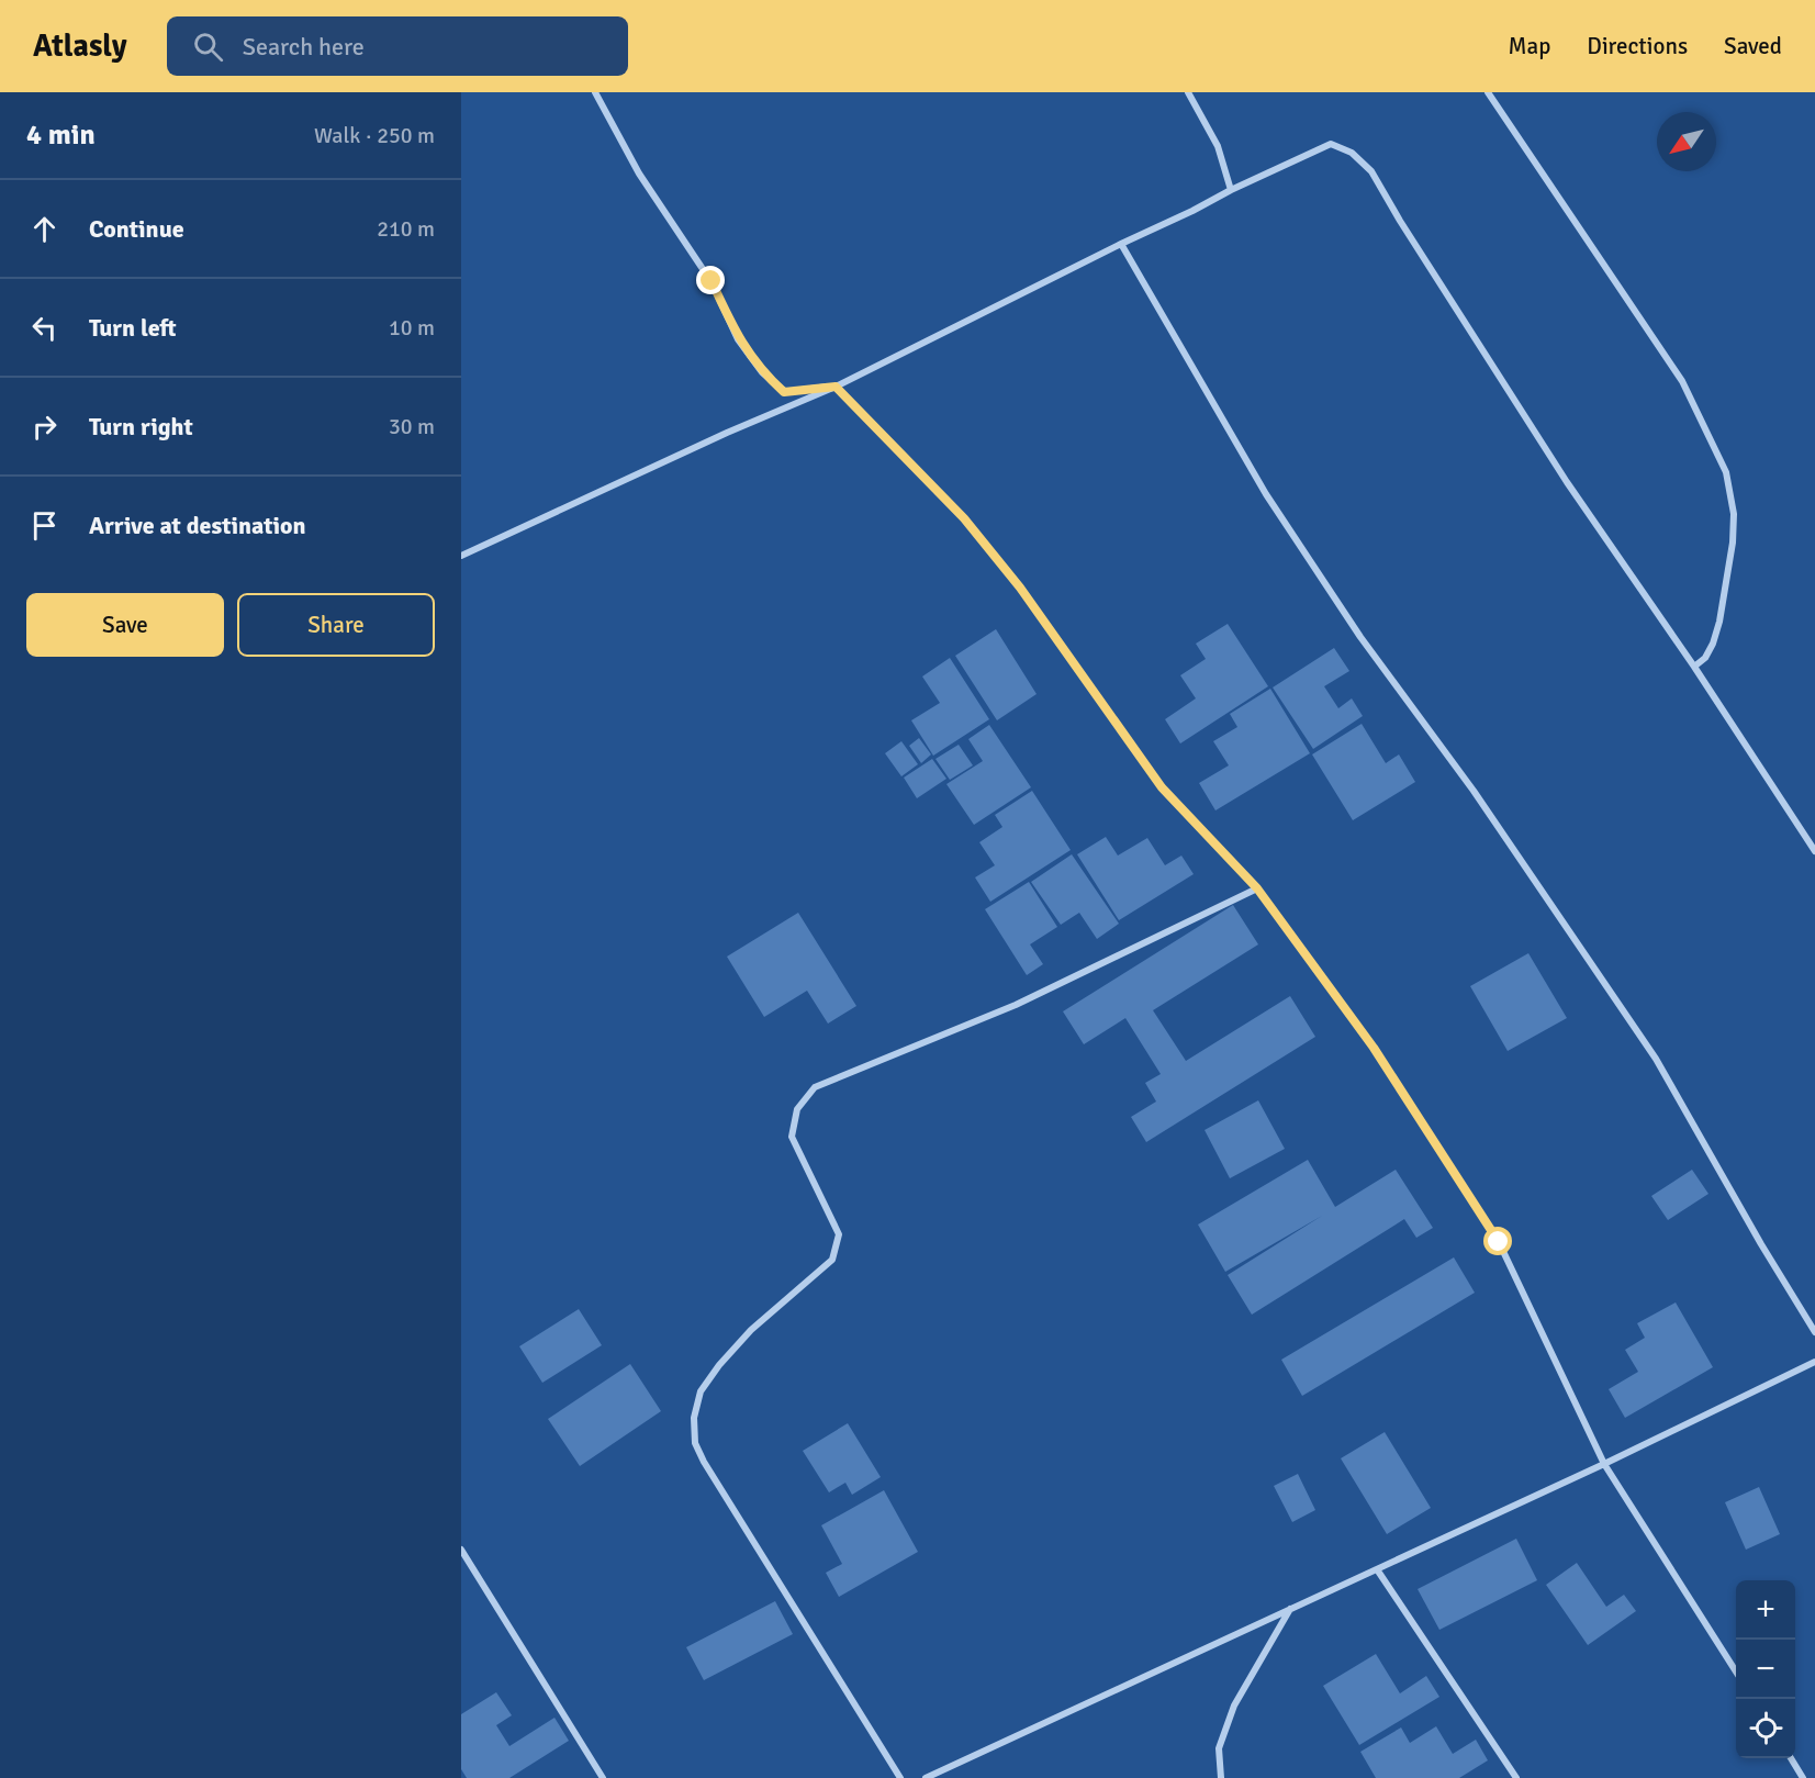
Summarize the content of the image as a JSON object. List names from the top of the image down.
{
  "north": "bottom left",
  "page": {
    "header": "Atlasly",
    "search": "Search here",
    "nav": ["Map", "Directions", "Saved"],
    "heading": ["4 min", "Walk · 250 m"],
    "list": [
      ["Continue", "210 m"],
      ["Turn left", "10 m"],
      ["Turn right", "30 m"],
      "Arrive at destination"
    ],
    "buttons": ["Save", "Share"],
    "map_buttons": ["+", "−"]
  }
}
